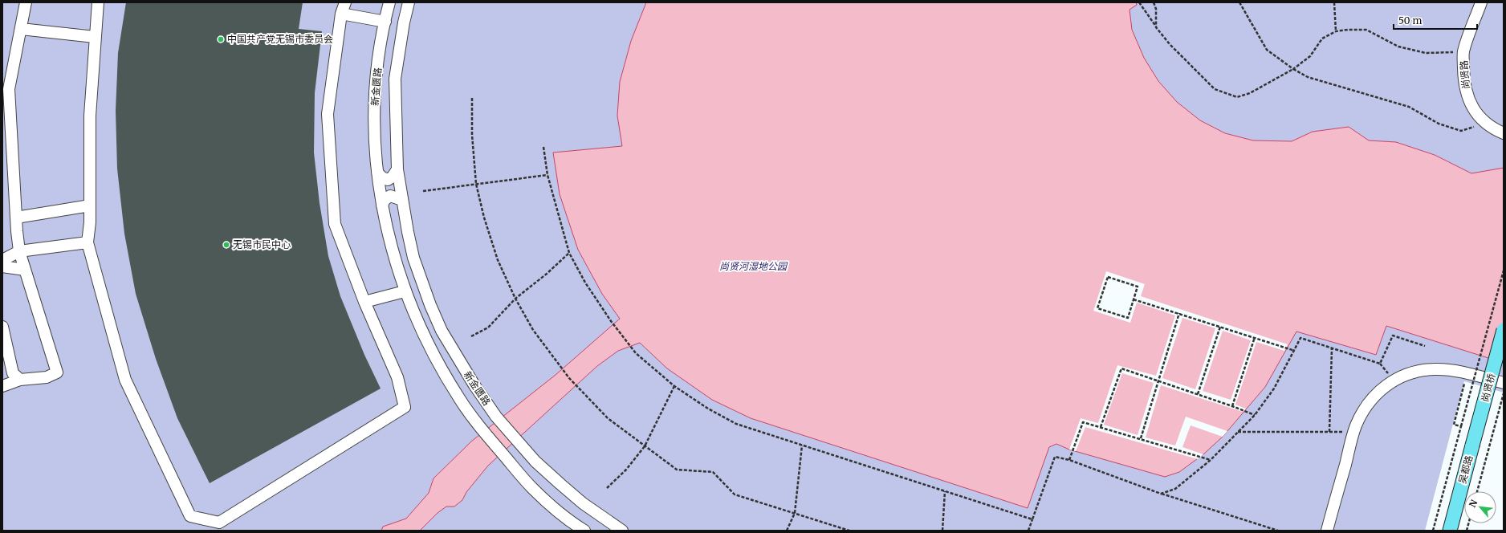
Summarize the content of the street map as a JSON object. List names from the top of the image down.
{
  "streets": {
    "main road": ["尚贤桥", "吴都路"],
    "street": ["尚贤路", "新金匮路"]
  },
  "crossings": [
    ["尚贤桥", "吴都路"]
  ],
  "parks": ["尚贤河湿地公园"],
  "places": ["中国共产党无锡市委员会", "无锡市民中心"],
  "scale_bar": "50 m",
  "north": "top left"
}
